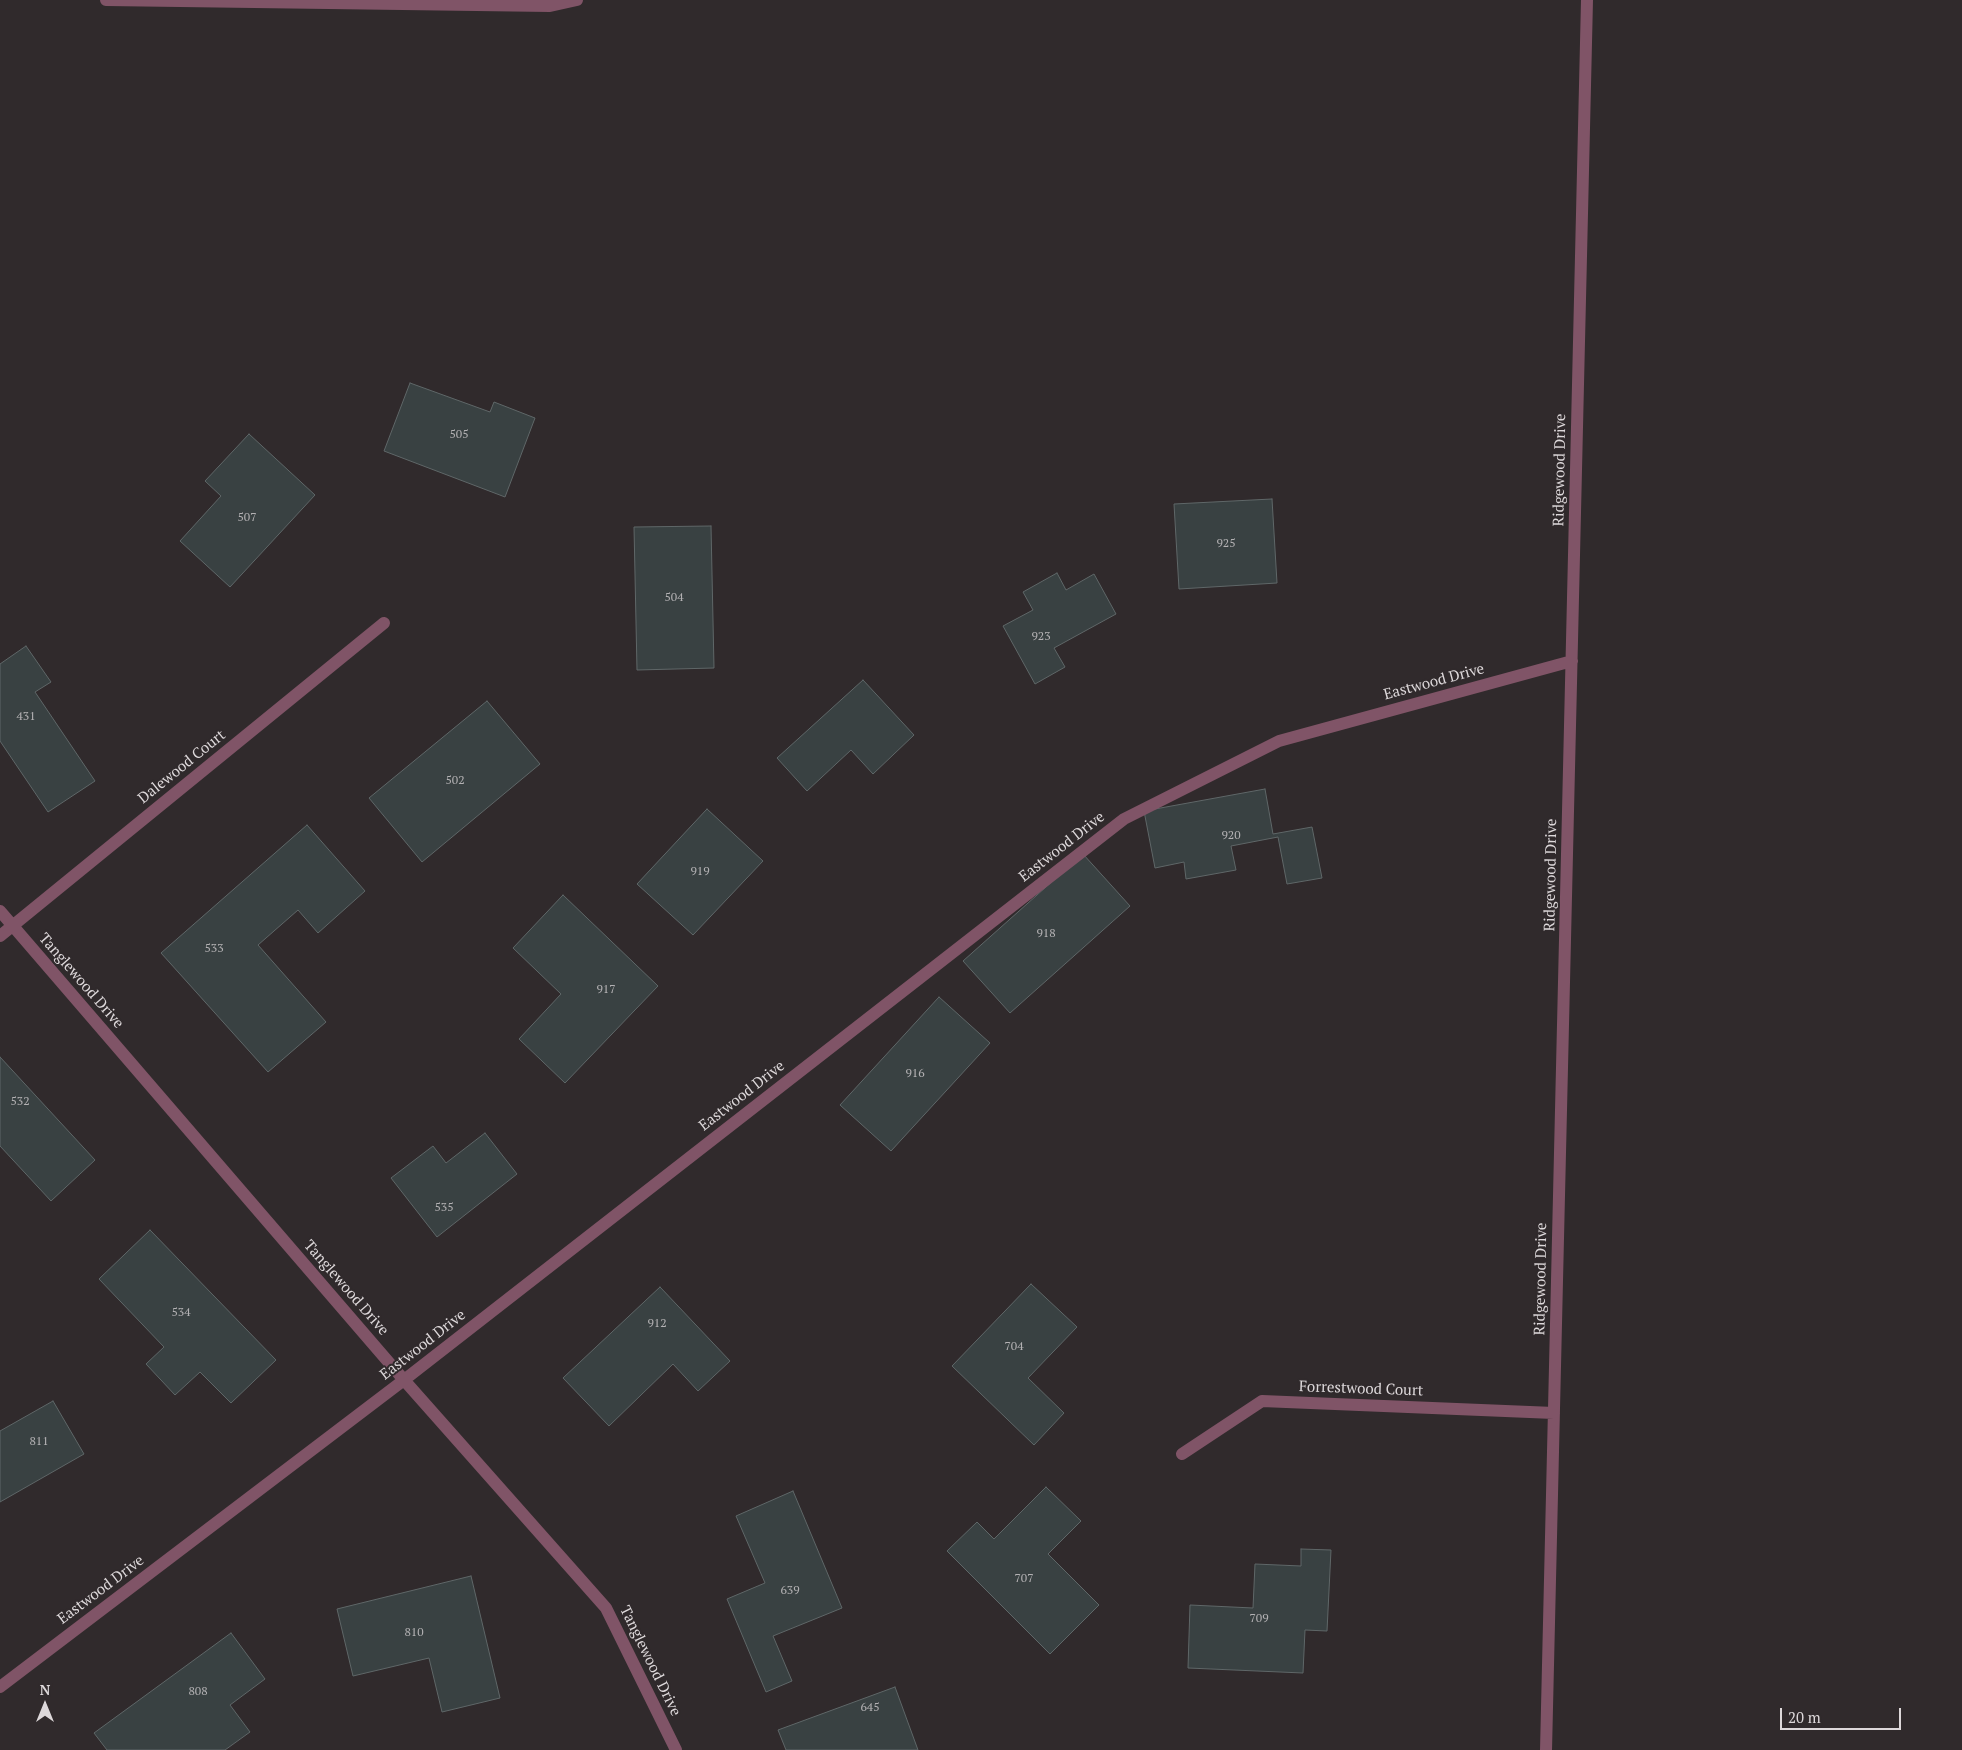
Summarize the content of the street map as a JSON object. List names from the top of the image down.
{
  "streets": {
    "street": [
      "Ridgewood Drive",
      "Eastwood Drive",
      "Dalewood Court",
      "Tanglewood Drive",
      "Forrestwood Court"
    ]
  },
  "crossings": [
    ["Ridgewood Drive", "Eastwood Drive"],
    ["Ridgewood Drive", "Forrestwood Court"],
    ["Eastwood Drive", "Tanglewood Drive"],
    ["Dalewood Court", "Tanglewood Drive"]
  ],
  "house_numbers": [
    "505",
    "507",
    "925",
    "504",
    "923",
    "431",
    "502",
    "920",
    "919",
    "918",
    "533",
    "917",
    "916",
    "532",
    "535",
    "534",
    "912",
    "704",
    "811",
    "707",
    "639",
    "709",
    "810",
    "808",
    "645"
  ],
  "scale_bar": "20 m",
  "north": "top"
}
